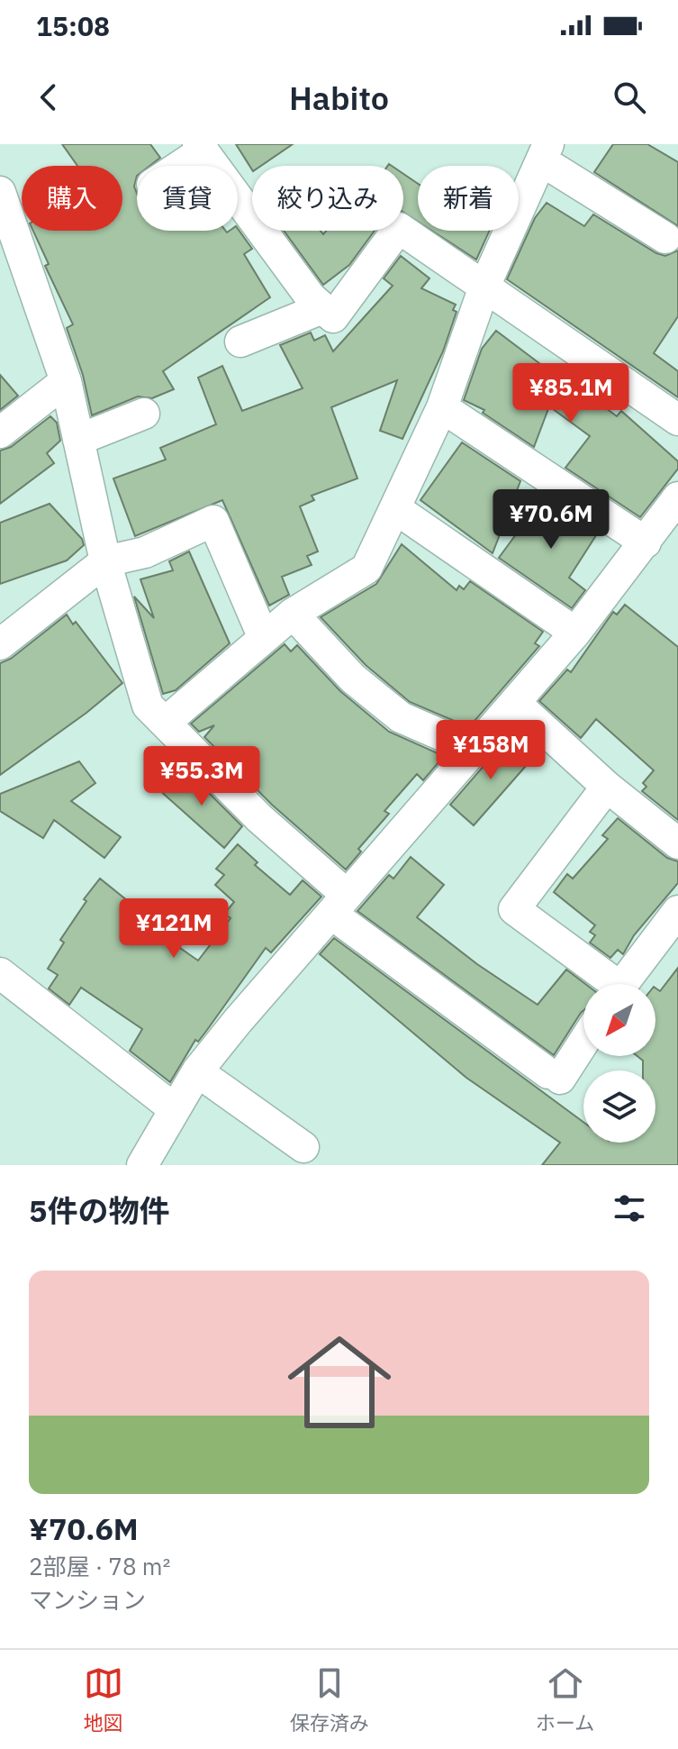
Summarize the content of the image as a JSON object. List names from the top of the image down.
{
  "north": "bottom left",
  "page": {
    "status": "15:08",
    "header": "Habito",
    "chip": [
      "購入",
      "賃貸",
      "絞り込み",
      "新着"
    ],
    "price": [
      "¥85.1M",
      "¥70.6M",
      "¥158M",
      "¥55.3M",
      "¥121M"
    ],
    "heading": "5件の物件",
    "list": [
      {
        "name": "¥70.6M",
        "note": "2部屋 · 78 m² · マンション"
      }
    ],
    "tabs": ["地図", "保存済み", "ホーム"]
  }
}
